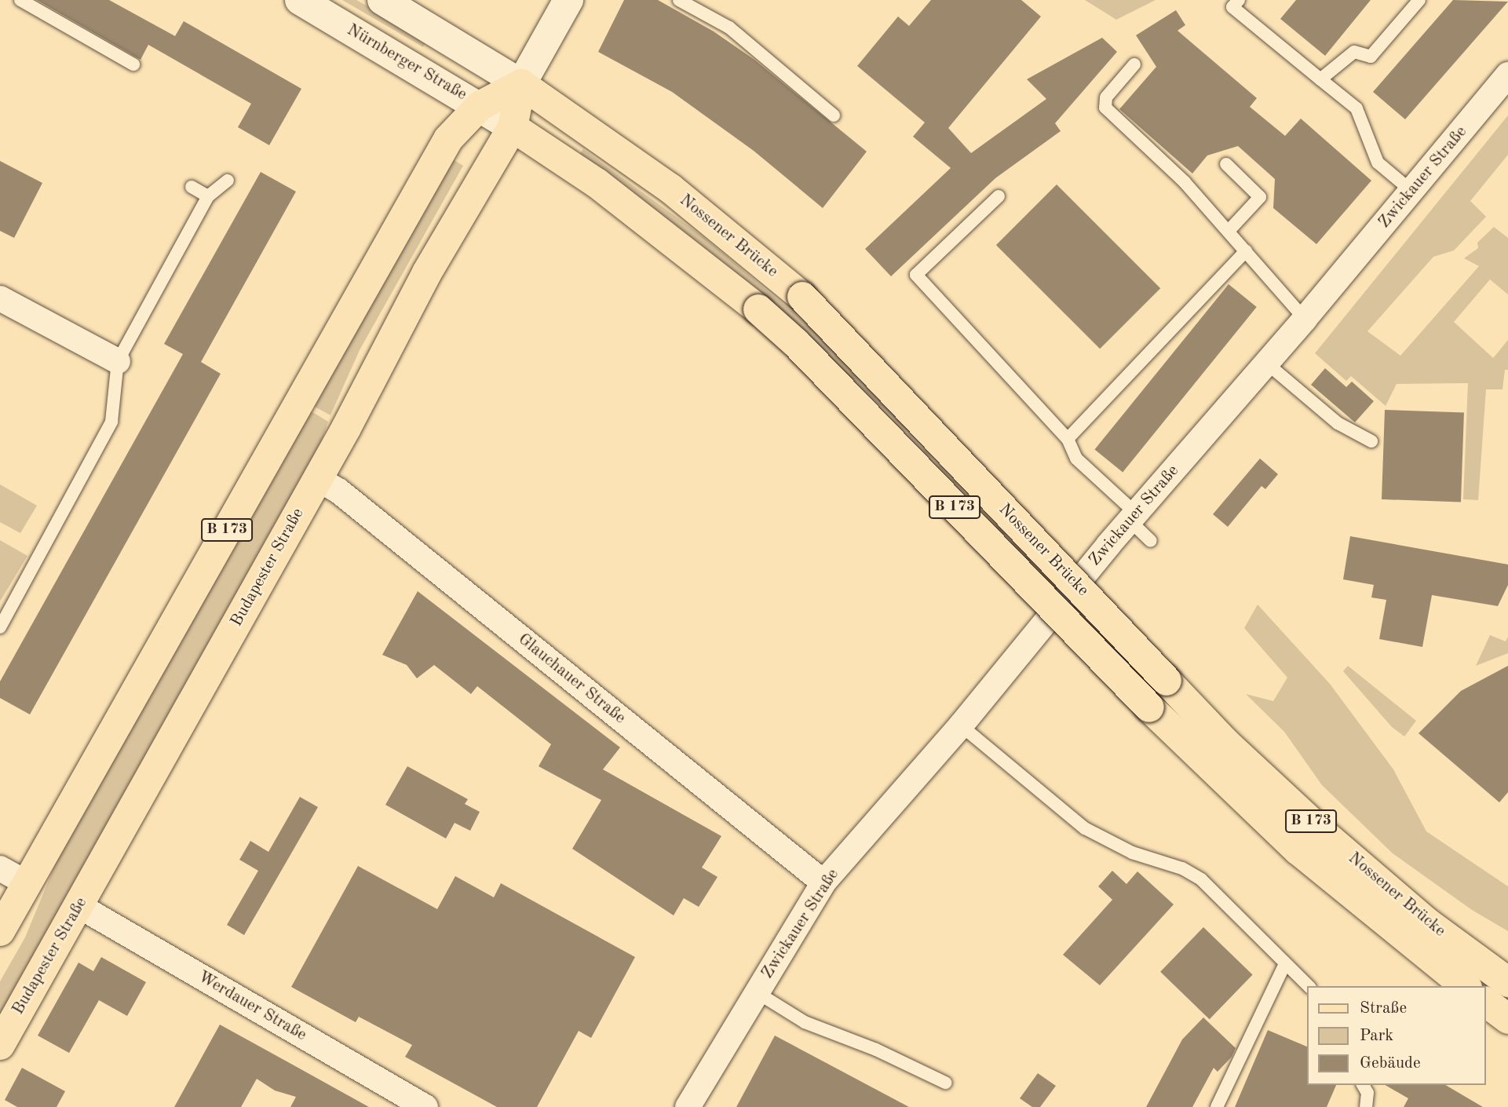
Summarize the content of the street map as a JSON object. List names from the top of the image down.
{
  "streets": {
    "main road": [
      "Nürnberger Straße",
      "Nossener Brücke",
      "B 173",
      "Budapester Straße"
    ],
    "street": ["Zwickauer Straße", "Glauchauer Straße", "Werdauer Straße"]
  },
  "crossings": [
    ["Nürnberger Straße", "Nossener Brücke"],
    ["Nürnberger Straße", "B 173"],
    ["Nürnberger Straße", "Budapester Straße"],
    ["Zwickauer Straße", "Glauchauer Straße"],
    ["Nossener Brücke", "B 173"],
    ["Nossener Brücke", "Budapester Straße"],
    ["B 173", "Budapester Straße"],
    ["Budapester Straße", "Glauchauer Straße"],
    ["Budapester Straße", "Werdauer Straße"]
  ],
  "legend": ["Straße", "Park", "Gebäude"]
}
